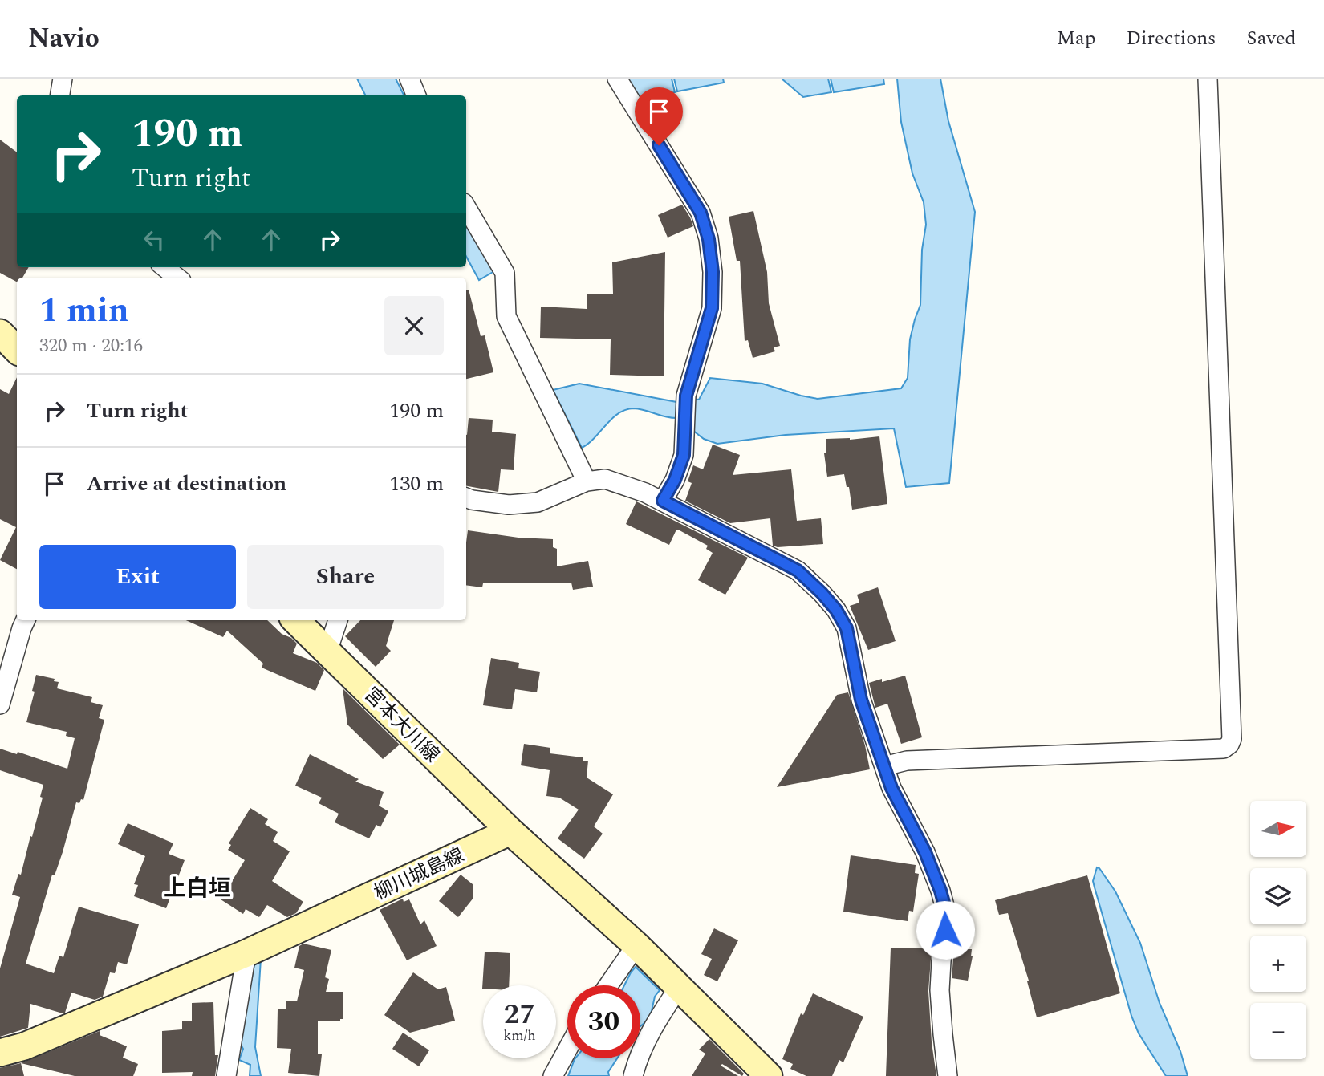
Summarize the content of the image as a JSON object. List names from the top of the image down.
{
  "streets": {
    "main road": ["宮本大川線", "柳川城島線"]
  },
  "crossings": [
    ["宮本大川線", "柳川城島線"]
  ],
  "districts": ["上白垣"],
  "north": "right",
  "page": {
    "header": "Navio",
    "nav": ["Map", "Directions", "Saved"],
    "turn": ["190 m", "Turn right"],
    "heading": ["1 min", "320 m · 20:16"],
    "list": [
      {
        "name": "Turn right",
        "value": "190 m"
      },
      {
        "name": "Arrive at destination",
        "value": "130 m"
      }
    ],
    "buttons": ["Exit", "Share"],
    "map_buttons": ["+", "−"],
    "speed": "27 km/h",
    "limit": "30"
  }
}
